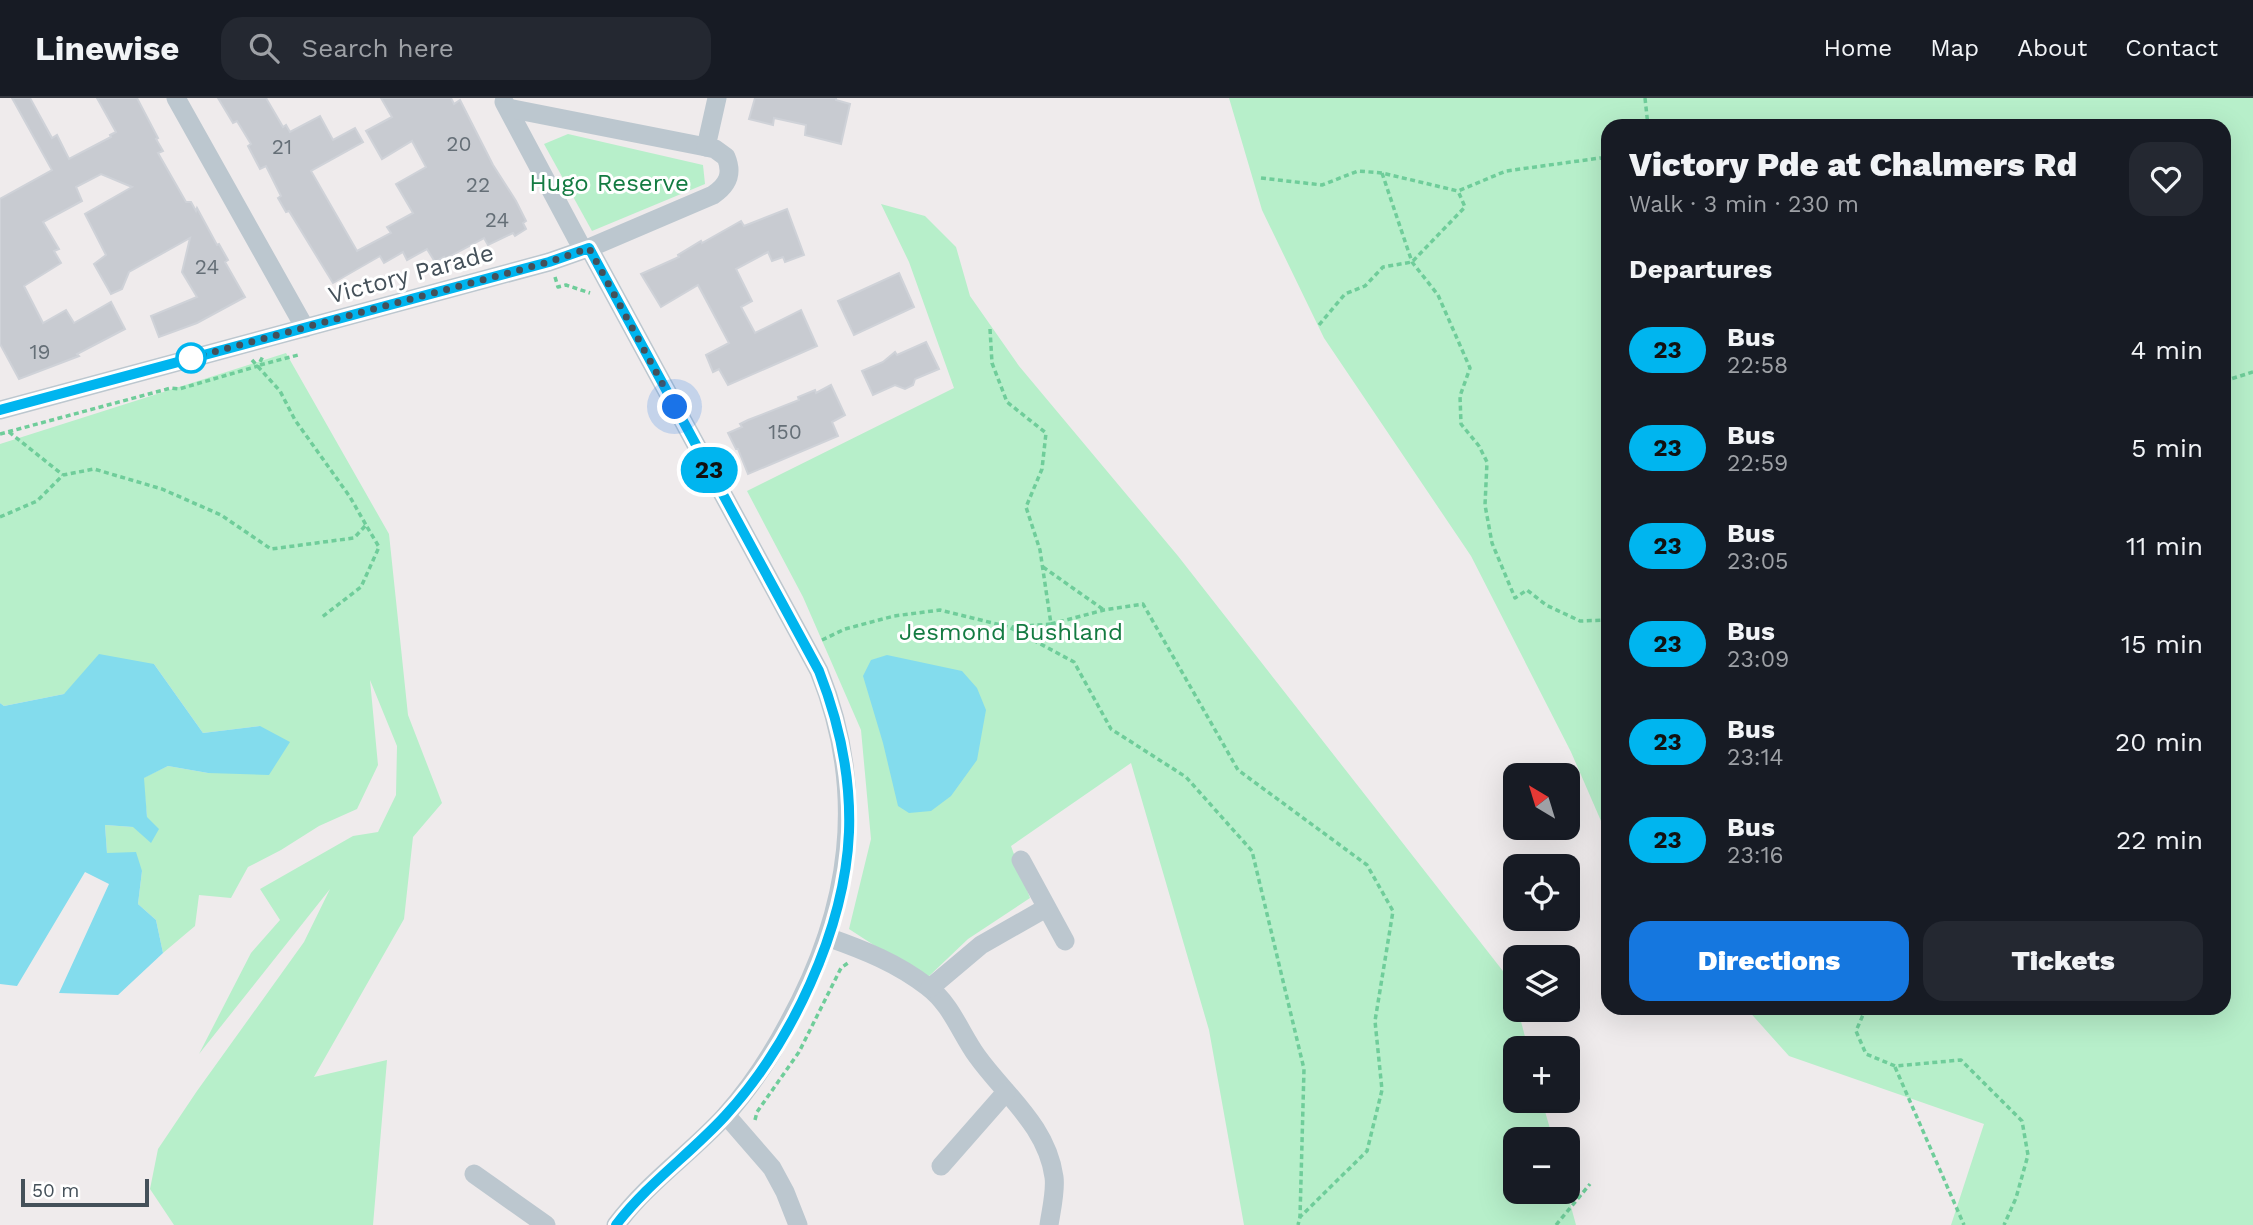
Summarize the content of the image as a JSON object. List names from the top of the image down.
{
  "streets": {
    "street": ["Victory Parade"]
  },
  "parks": ["Hugo Reserve", "Jesmond Bushland"],
  "lines": ["bus line 23"],
  "house_numbers": [
    "20",
    "21",
    "22",
    "24",
    "24",
    "19",
    "150"
  ],
  "scale_bar": "50 m",
  "north": "top left",
  "page": {
    "header": "Linewise",
    "search": "Search here",
    "nav": [
      "Home",
      "Map",
      "About",
      "Contact"
    ],
    "on_map": "23",
    "heading": [
      ["Victory Pde at Chalmers Rd", "Walk · 3 min · 230 m"],
      "Departures"
    ],
    "list": [
      {
        "mark": "23",
        "name": "Bus",
        "note": "22:58",
        "value": "4 min"
      },
      {
        "mark": "23",
        "name": "Bus",
        "note": "22:59",
        "value": "5 min"
      },
      {
        "mark": "23",
        "name": "Bus",
        "note": "23:05",
        "value": "11 min"
      },
      {
        "mark": "23",
        "name": "Bus",
        "note": "23:09",
        "value": "15 min"
      },
      {
        "mark": "23",
        "name": "Bus",
        "note": "23:14",
        "value": "20 min"
      },
      {
        "mark": "23",
        "name": "Bus",
        "note": "23:16",
        "value": "22 min"
      }
    ],
    "map_buttons": ["+", "−"],
    "buttons": ["Directions", "Tickets"],
    "scale": "50 m"
  }
}
